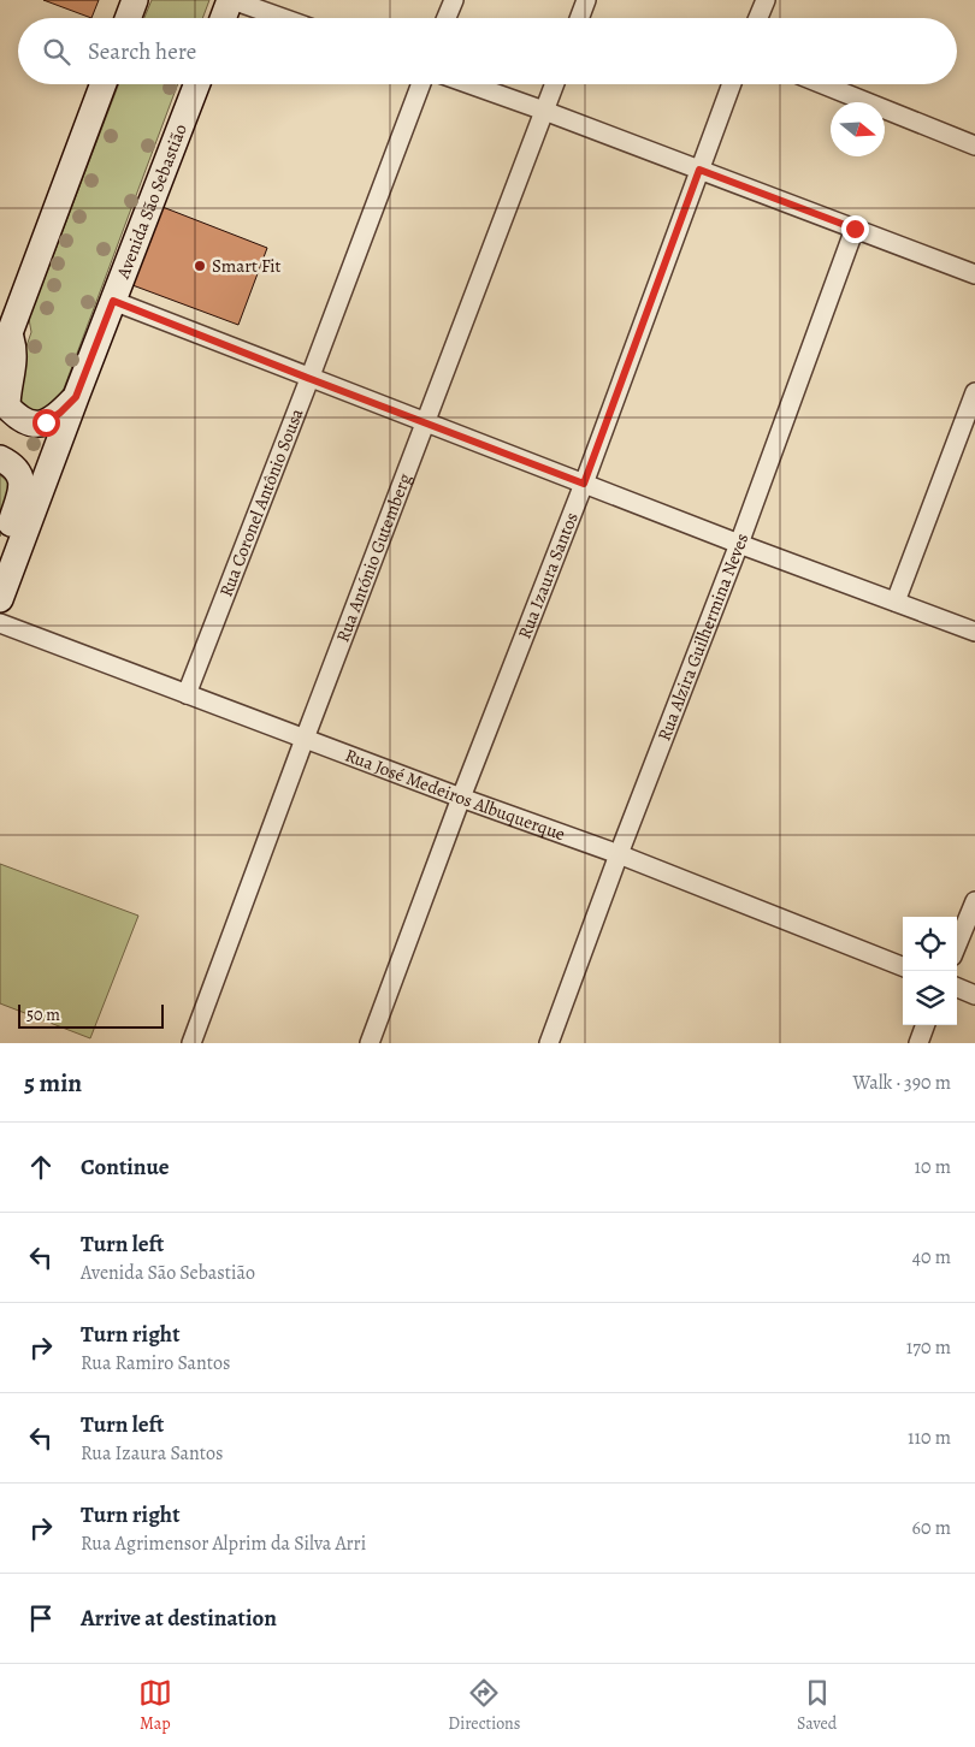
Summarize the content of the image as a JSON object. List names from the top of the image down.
{
  "streets": {
    "street": [
      "Avenida São Sebastião",
      "Rua Coronel Antônio Sousa",
      "Rua António Gutemberg",
      "Rua Izaura Santos",
      "Rua Alzira Guilhermina Neves",
      "Rua José Medeiros Albuquerque"
    ]
  },
  "crossings": [
    ["Rua Coronel Antônio Sousa", "Rua José Medeiros Albuquerque"],
    ["Rua António Gutemberg", "Rua José Medeiros Albuquerque"],
    ["Rua Izaura Santos", "Rua José Medeiros Albuquerque"],
    ["Rua Alzira Guilhermina Neves", "Rua José Medeiros Albuquerque"]
  ],
  "places": ["Smart Fit"],
  "scale_bar": "50 m",
  "north": "right",
  "page": {
    "search": "Search here",
    "scale": "50 m",
    "heading": ["5 min", "Walk · 390 m"],
    "list": [
      ["Continue", "10 m"],
      ["Turn left", "Avenida São Sebastião", "40 m"],
      ["Turn right", "Rua Ramiro Santos", "170 m"],
      ["Turn left", "Rua Izaura Santos", "110 m"],
      ["Turn right", "Rua Agrimensor Alprim da Silva Arri", "60 m"],
      "Arrive at destination"
    ],
    "nav": ["Map", "Directions", "Saved"]
  }
}
